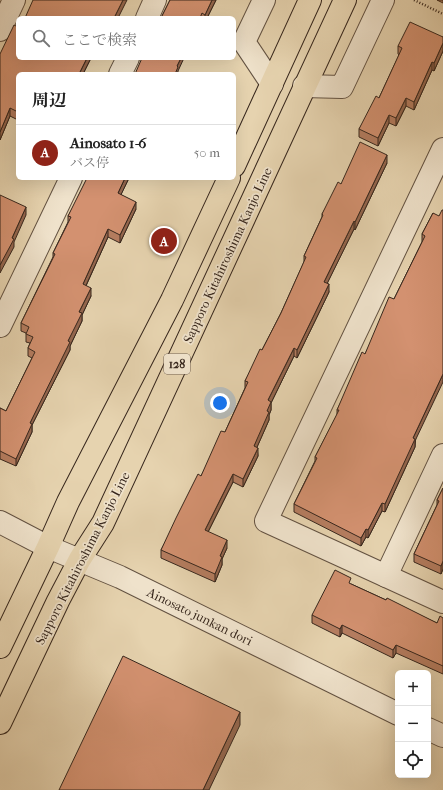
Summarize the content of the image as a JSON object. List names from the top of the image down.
{
  "streets": {
    "main road": ["Sapporo Kitahiroshima Kanjo Line", "128"],
    "street": ["Ainosato junkan dori"]
  },
  "crossings": [
    ["Sapporo Kitahiroshima Kanjo Line", "Ainosato junkan dori"],
    ["128", "Ainosato junkan dori"]
  ],
  "page": {
    "search": "ここで検索",
    "heading": "周辺",
    "list": [
      {
        "mark": "A",
        "name": "Ainosato 1-6",
        "note": "バス停",
        "value": "50 m"
      }
    ],
    "pins": "A",
    "map_buttons": ["+", "−"]
  }
}
